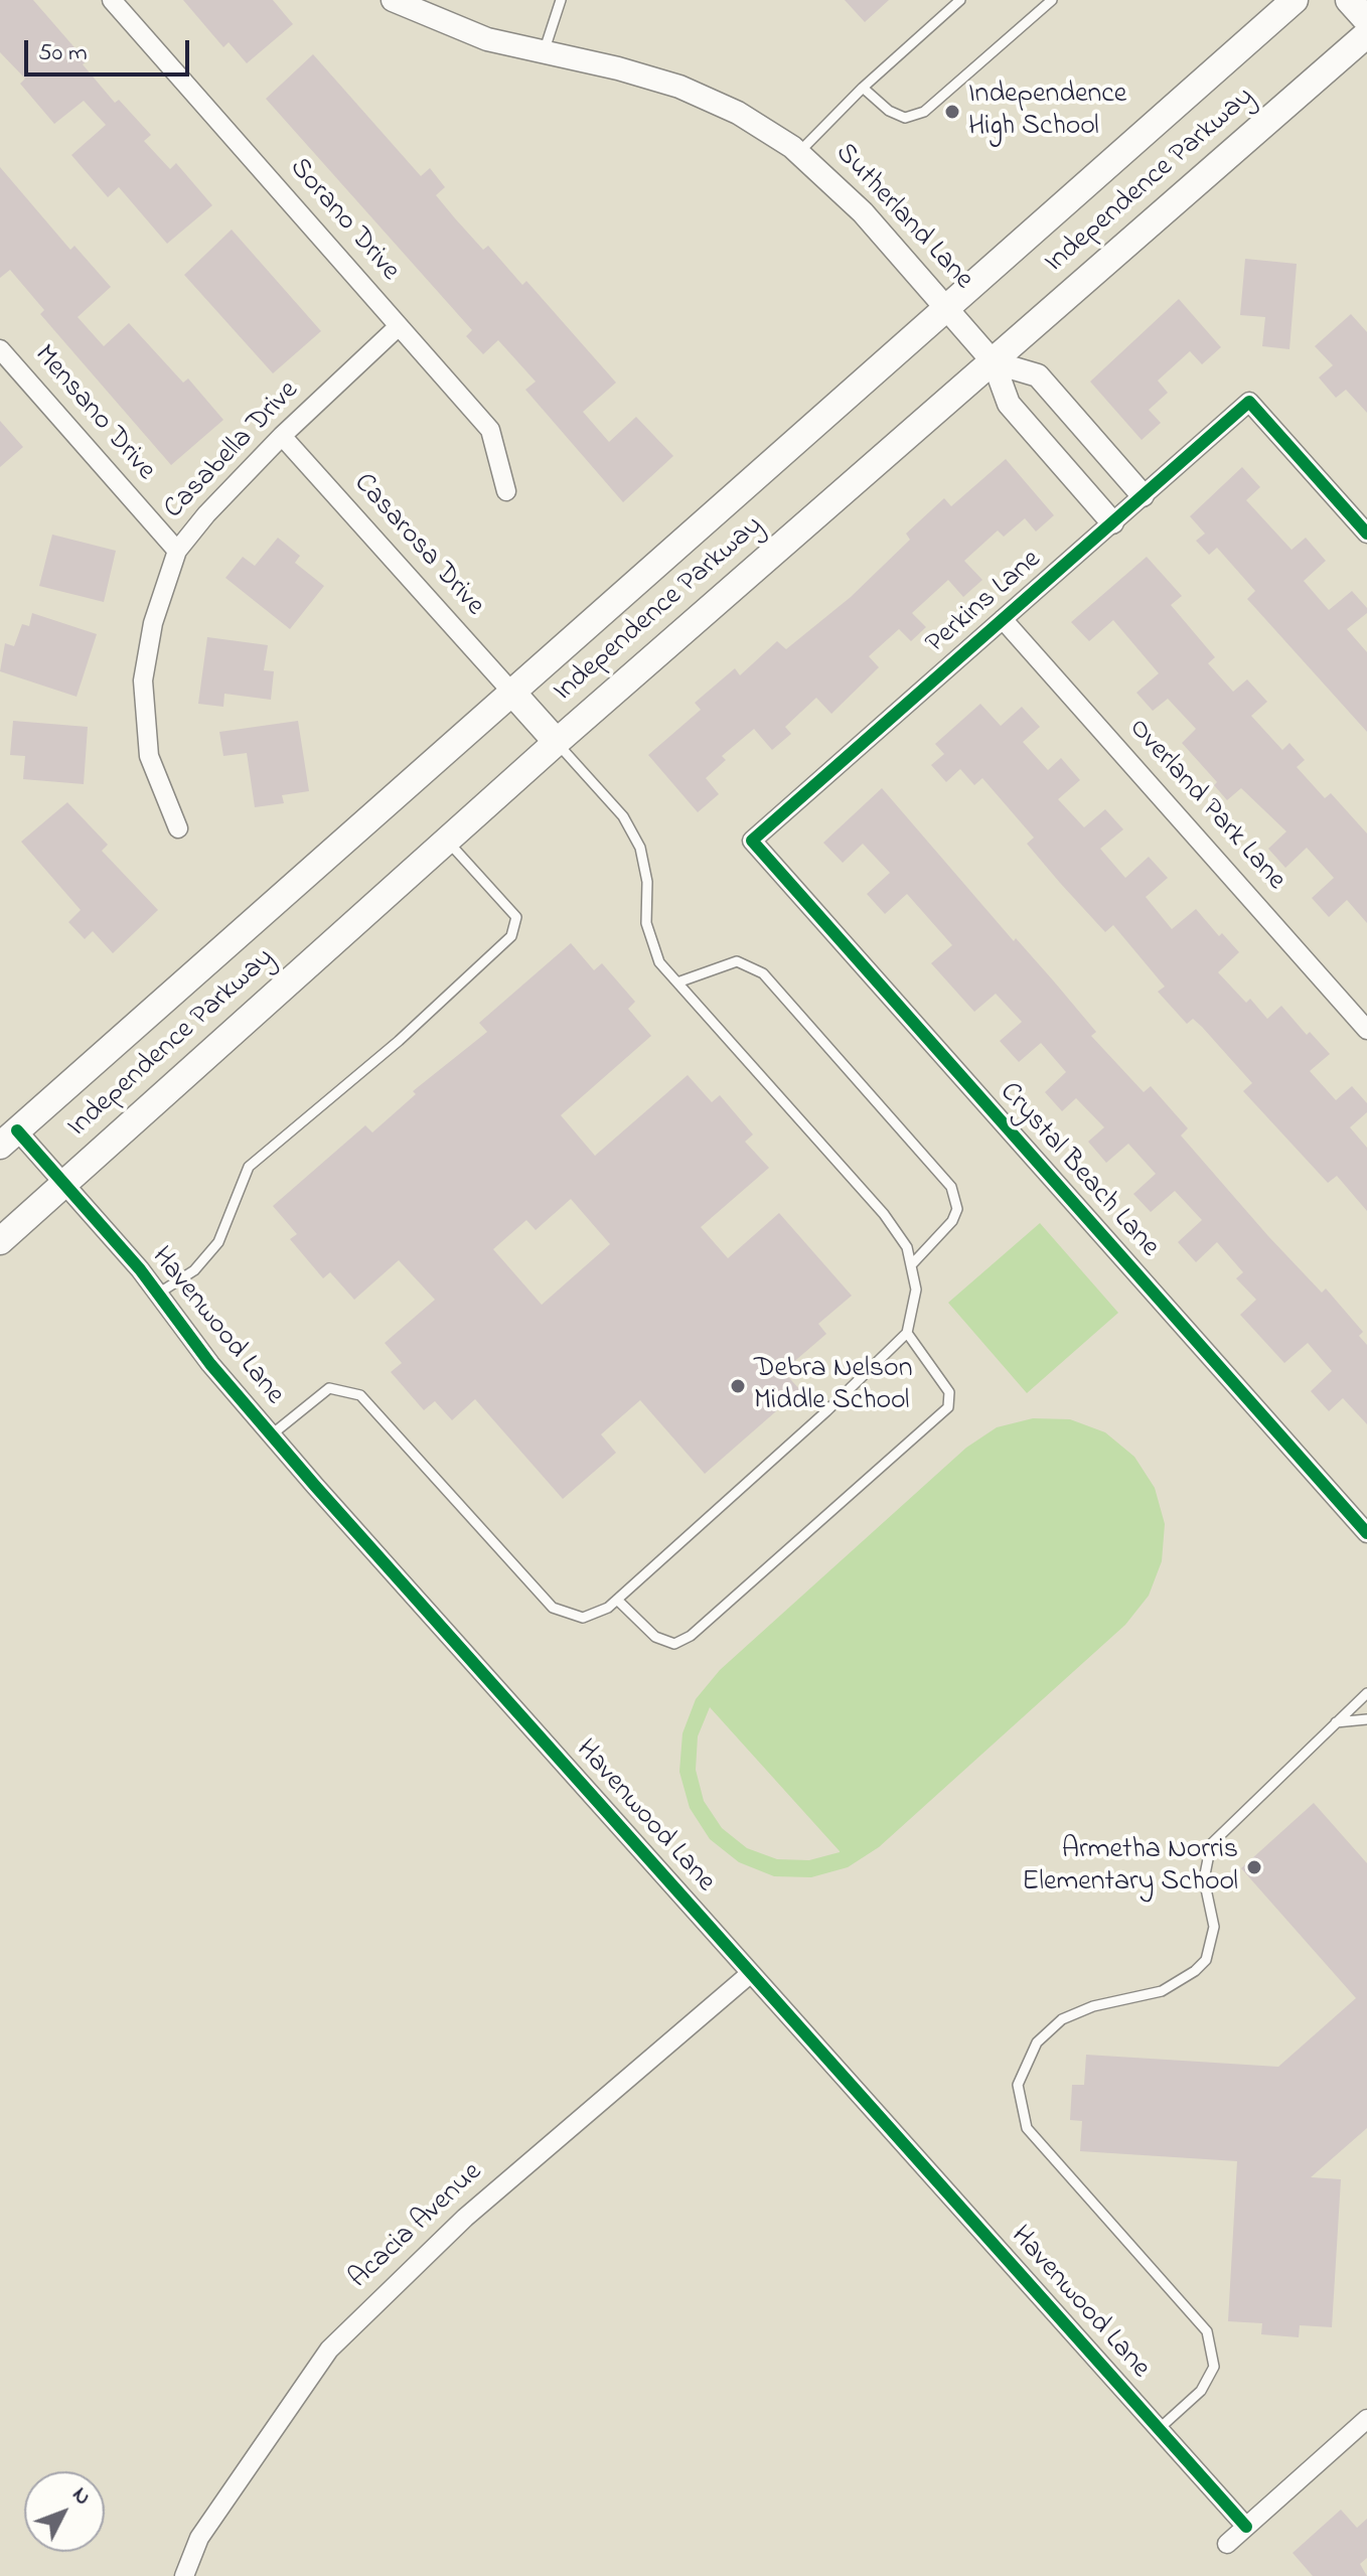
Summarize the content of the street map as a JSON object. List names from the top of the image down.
{
  "streets": {
    "main road": ["Independence Parkway"],
    "street": [
      "Sutherland Lane",
      "Sorano Drive",
      "Mensano Drive",
      "Casabella Drive",
      "Casarosa Drive",
      "Perkins Lane",
      "Overland Park Lane",
      "Crystal Beach Lane",
      "Havenwood Lane",
      "Acacia Avenue"
    ]
  },
  "crossings": [
    ["Independence Parkway", "Sutherland Lane"],
    ["Independence Parkway", "Casarosa Drive"],
    ["Independence Parkway", "Havenwood Lane"],
    ["Sutherland Lane", "Perkins Lane"],
    ["Sorano Drive", "Casabella Drive"],
    ["Mensano Drive", "Casabella Drive"],
    ["Casabella Drive", "Casarosa Drive"],
    ["Perkins Lane", "Overland Park Lane"],
    ["Perkins Lane", "Crystal Beach Lane"],
    ["Havenwood Lane", "Acacia Avenue"]
  ],
  "places": ["Independence High School", "Debra Nelson Middle School", "Armetha Norris Elementary School"],
  "scale_bar": "50 m",
  "north": "top right"
}
